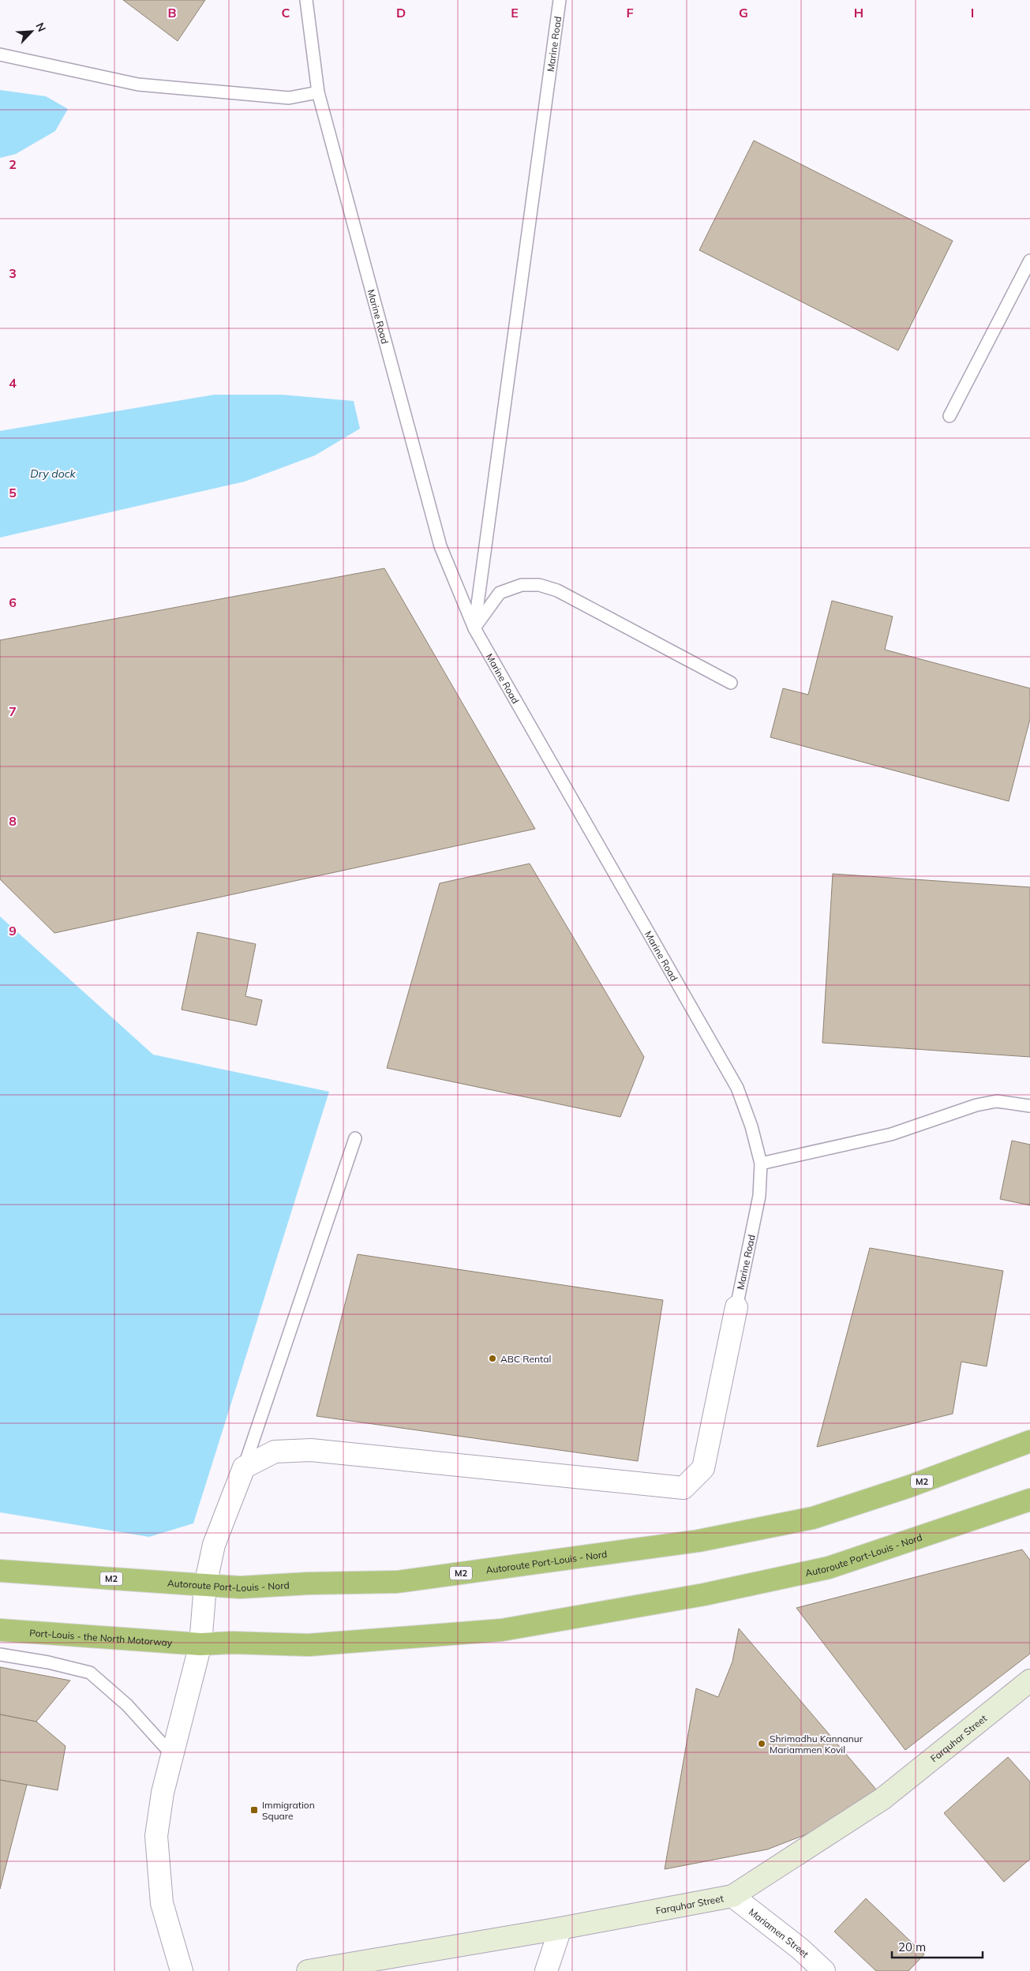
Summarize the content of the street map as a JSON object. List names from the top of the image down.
{
  "streets": {
    "highway": ["M2", "Autoroute Port-Louis - Nord", "Port-Louis - the North Motorway"],
    "street": ["Farquhar Street", "Mariamen Street"],
    "lane": ["Marine Road"]
  },
  "crossings": [
    ["Autoroute Port-Louis - Nord", "Port-Louis - the North Motorway"],
    ["Farquhar Street", "Mariamen Street"]
  ],
  "water": ["Dry dock"],
  "places": {
    "other": ["ABC Rental", "Shrimadhu Kannanur Mariammen Kovil"],
    "transit": ["Immigration Square"]
  },
  "scale_bar": "20 m",
  "north": "top right",
  "grid": {
    "columns": [
      "B",
      "C",
      "D",
      "E",
      "F",
      "G",
      "H",
      "I"
    ],
    "rows": [
      "2",
      "3",
      "4",
      "5",
      "6",
      "7",
      "8",
      "9"
    ]
  }
}
